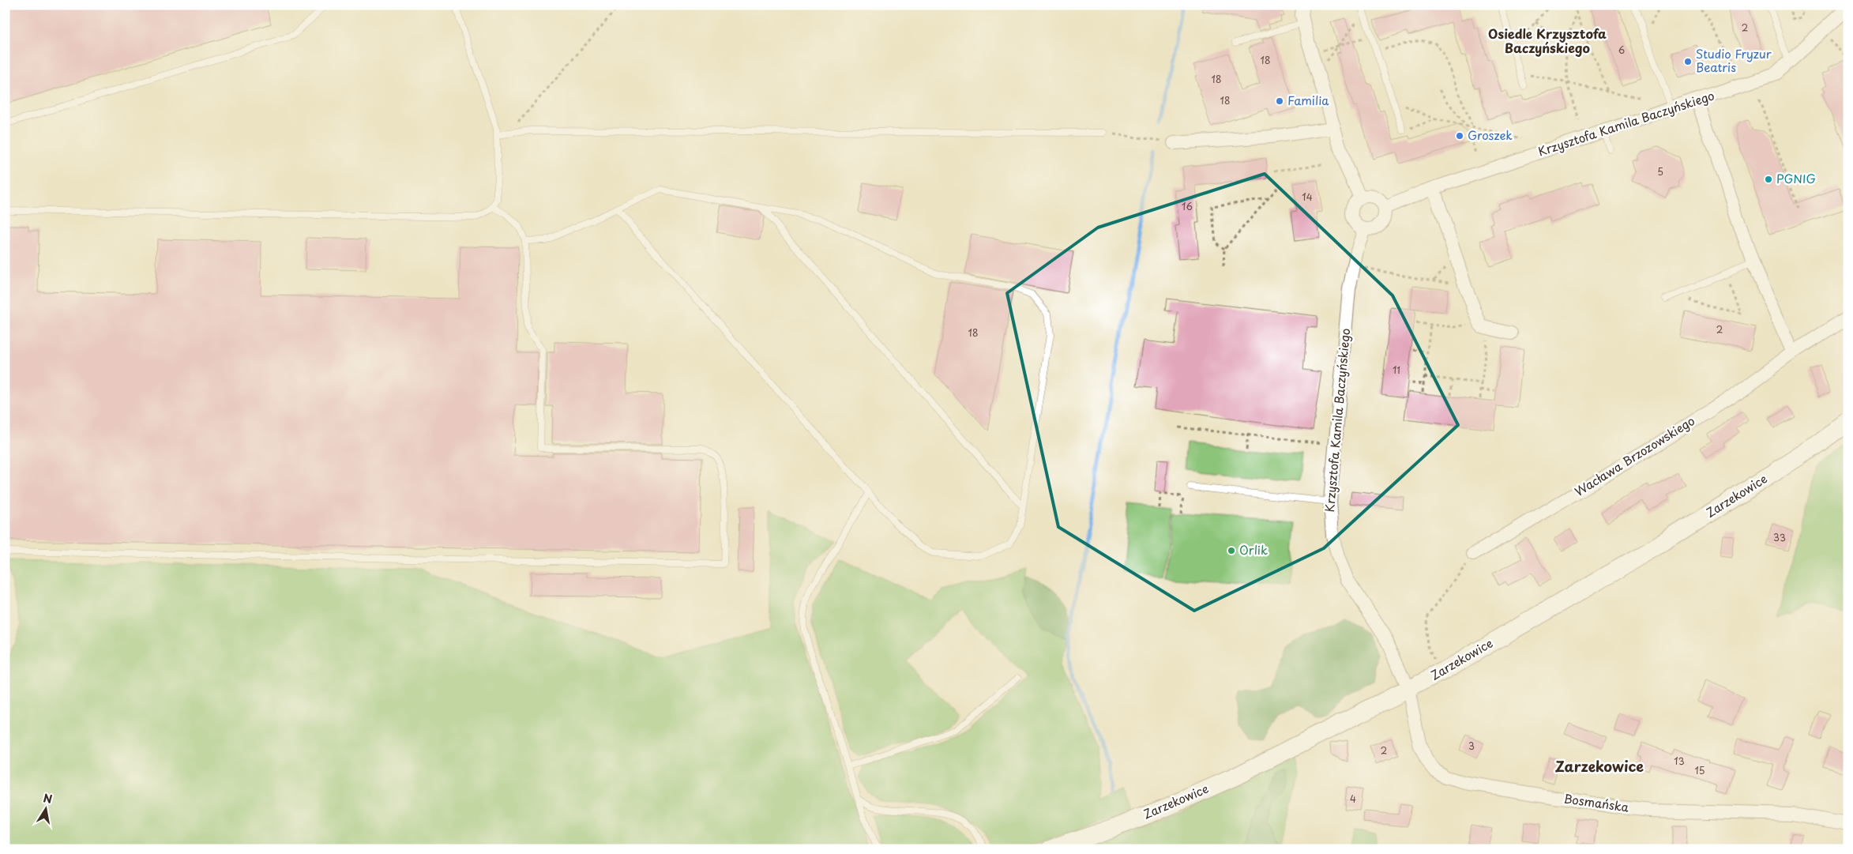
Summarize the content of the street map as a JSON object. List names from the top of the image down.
{
  "streets": {
    "street": [
      "Krzysztofa Kamila Baczyńskiego",
      "Wacława Brzozowskiego",
      "Zarzekowice",
      "Bosmańska"
    ]
  },
  "crossings": [
    ["Krzysztofa Kamila Baczyńskiego", "Zarzekowice"],
    ["Krzysztofa Kamila Baczyńskiego", "Bosmańska"],
    ["Zarzekowice", "Bosmańska"]
  ],
  "districts": ["Osiedle Krzysztofa Baczyńskiego", "Zarzekowice"],
  "places": [
    "Studio Fryzur Beatris",
    "Familia",
    "Groszek",
    "PGNIG",
    "Orlik"
  ],
  "house_numbers": [
    "2",
    "6",
    "18",
    "18",
    "18",
    "5",
    "14",
    "16",
    "2",
    "18",
    "11",
    "33",
    "3",
    "2",
    "13",
    "15",
    "4"
  ],
  "north": "top"
}
